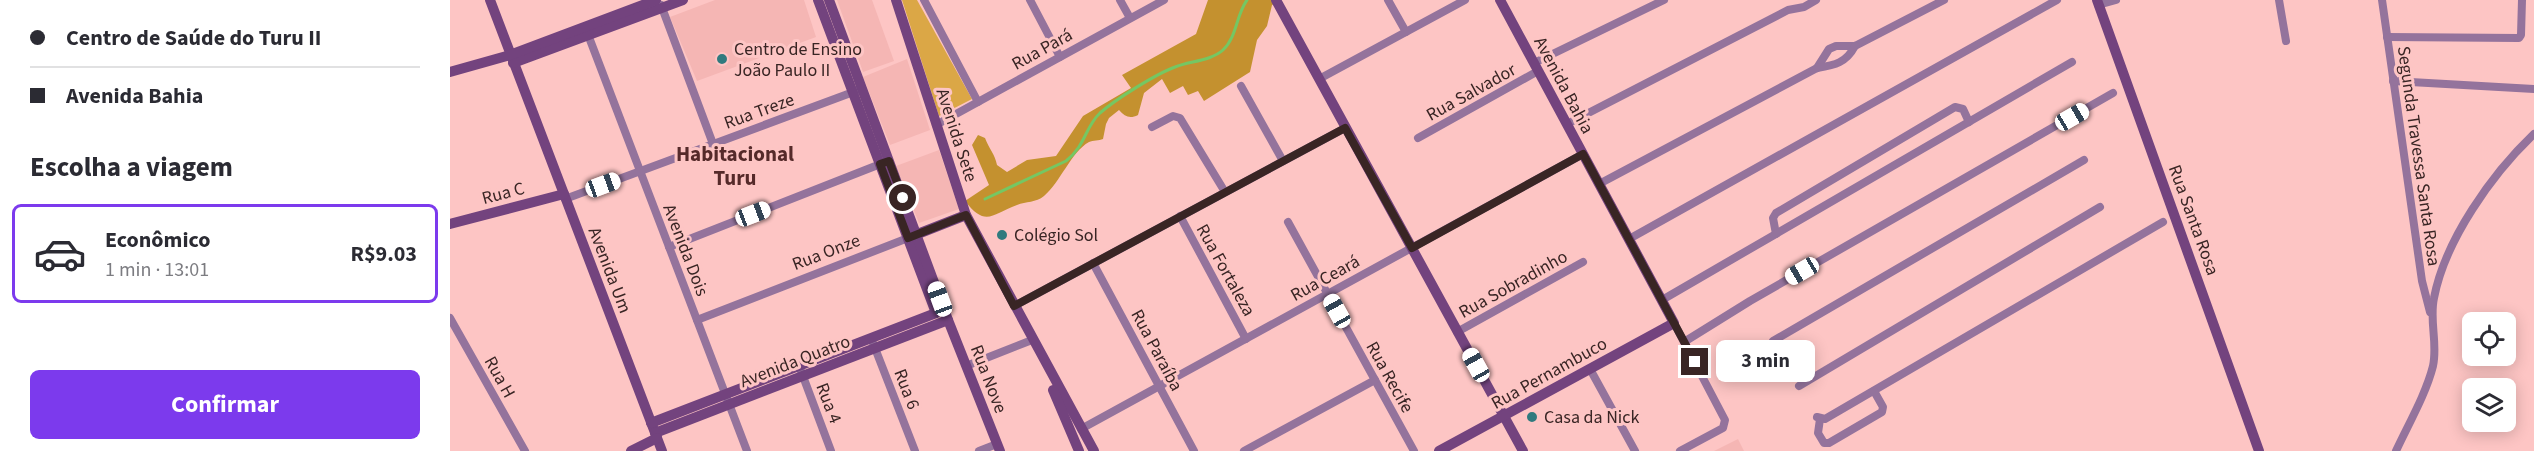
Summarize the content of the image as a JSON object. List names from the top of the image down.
{
  "streets": {
    "street": [
      "Rua Pará",
      "Avenida Bahia",
      "Rua Salvador",
      "Rua Treze",
      "Avenida Sete",
      "Segunda Travessa Santa Rosa",
      "Rua C",
      "Rua Santa Rosa",
      "Avenida Dois",
      "Rua Onze",
      "Avenida Um",
      "Rua Fortaleza",
      "Rua Ceará",
      "Rua Sobradinho",
      "Rua Paraíba",
      "Avenida Quatro",
      "Rua Pernambuco",
      "Rua H",
      "Rua Recife",
      "Rua Nove",
      "Rua 6",
      "Rua 4"
    ]
  },
  "crossings": [
    ["Rua Pará", "Avenida Sete"],
    ["Avenida Bahia", "Rua Salvador"],
    ["Avenida Bahia", "Rua Ceará"],
    ["Avenida Bahia", "Rua Pernambuco"],
    ["Rua Treze", "Rua C"],
    ["Rua Treze", "Avenida Dois"],
    ["Rua Treze", "Avenida Um"],
    ["Avenida Sete", "Rua Onze"],
    ["Avenida Sete", "Rua Ceará"],
    ["Rua C", "Avenida Um"],
    ["Avenida Dois", "Rua Onze"],
    ["Avenida Dois", "Avenida Quatro"],
    ["Rua Onze", "Rua Nove"],
    ["Avenida Um", "Avenida Quatro"],
    ["Rua Fortaleza", "Rua Ceará"],
    ["Rua Ceará", "Rua Paraíba"],
    ["Rua Ceará", "Rua Recife"],
    ["Avenida Quatro", "Rua Nove"],
    ["Avenida Quatro", "Rua 6"],
    ["Avenida Quatro", "Rua 4"]
  ],
  "districts": ["Habitacional Turu"],
  "places": ["Centro de Ensino João Paulo II", "Colégio Sol", "Casa da Nick"],
  "page": {
    "banner": ["Centro de Saúde do Turu II", "Avenida Bahia"],
    "heading": "Escolha a viagem",
    "list": [
      {
        "name": "Econômico",
        "note": "1 min · 13:01",
        "value": "R$9.03"
      }
    ],
    "bubble": "3 min",
    "buttons": "Confirmar"
  }
}
